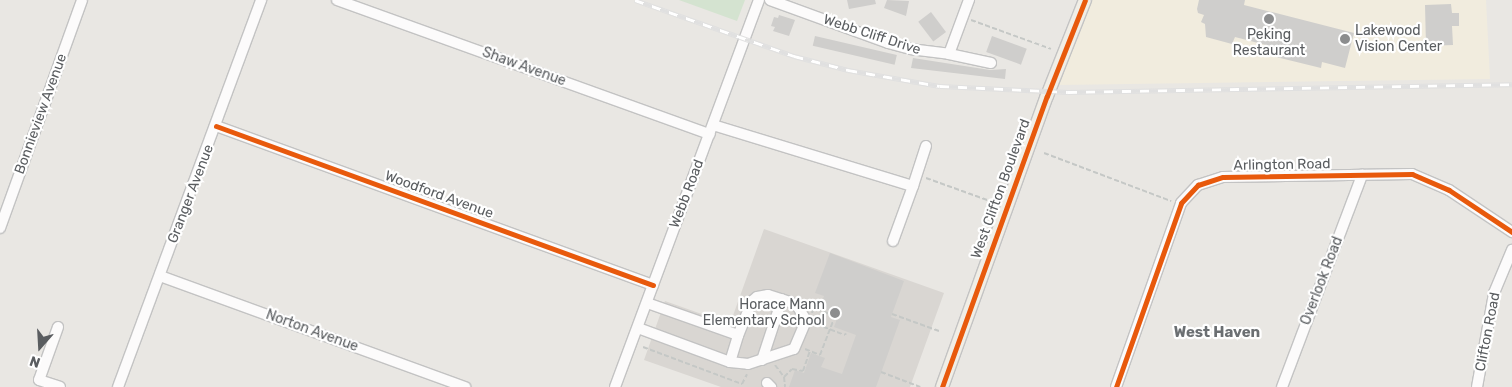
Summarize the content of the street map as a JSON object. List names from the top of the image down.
{
  "streets": {
    "main road": ["West Clifton Boulevard"],
    "street": [
      "Webb Cliff Drive",
      "Shaw Avenue",
      "Bonnieview Avenue",
      "Arlington Road",
      "Granger Avenue",
      "Webb Road",
      "Woodford Avenue",
      "Overlook Road",
      "Norton Avenue",
      "Clifton Road"
    ]
  },
  "crossings": [
    ["Shaw Avenue", "Webb Road"],
    ["Arlington Road", "Overlook Road"],
    ["Granger Avenue", "Woodford Avenue"],
    ["Granger Avenue", "Norton Avenue"],
    ["Webb Road", "Woodford Avenue"]
  ],
  "districts": ["West Haven"],
  "places": ["Peking Restaurant", "Lakewood Vision Center", "Horace Mann Elementary School"],
  "north": "bottom"
}
